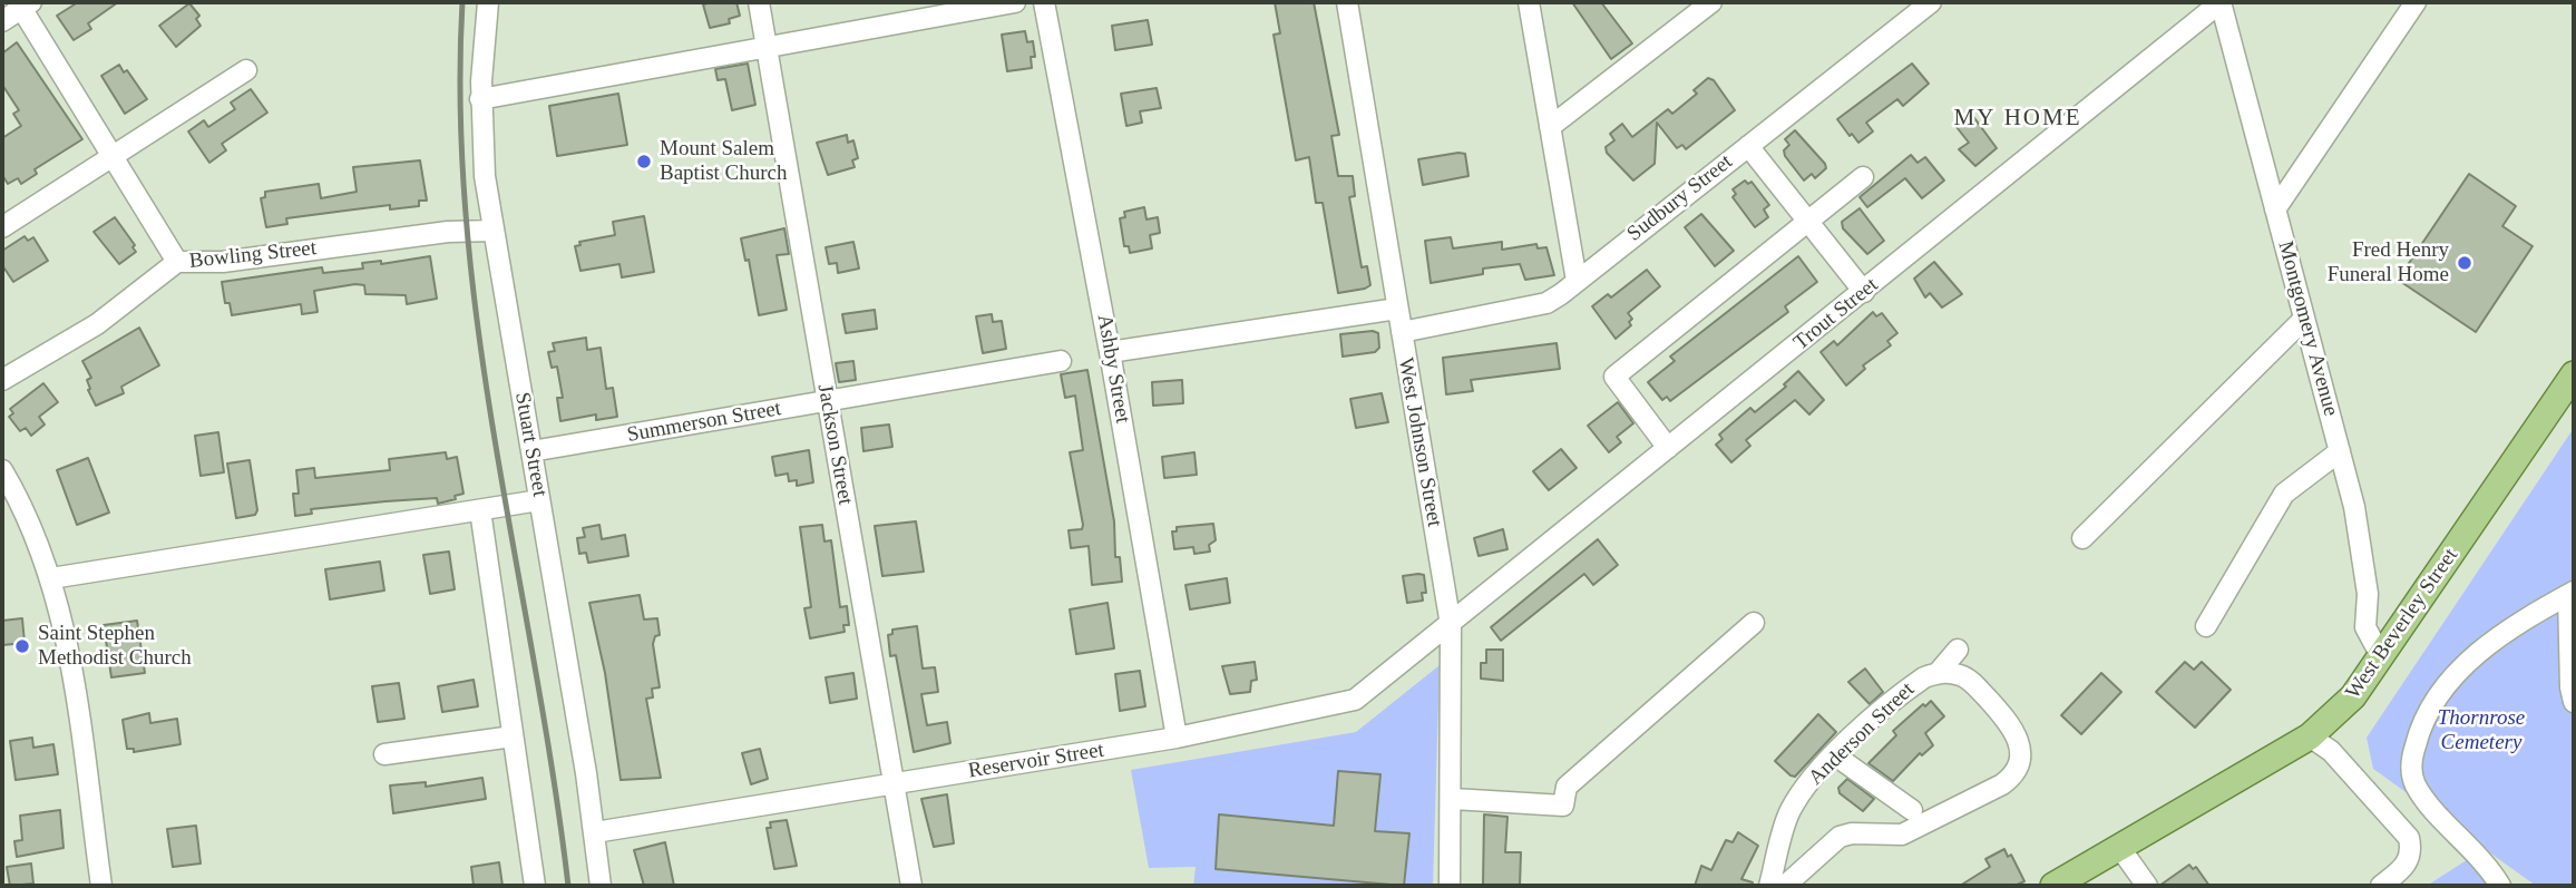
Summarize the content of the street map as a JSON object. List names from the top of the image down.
{
  "streets": {
    "main road": ["West Beverley Street"],
    "street": [
      "Sudbury Street",
      "Bowling Street",
      "Trout Street",
      "Montgomery Avenue",
      "Ashby Street",
      "Summerson Street",
      "West Johnson Street",
      "Stuart Street",
      "Jackson Street",
      "Anderson Street",
      "Reservoir Street"
    ]
  },
  "crossings": [
    ["Sudbury Street", "West Johnson Street"],
    ["Bowling Street", "Stuart Street"],
    ["Trout Street", "Montgomery Avenue"],
    ["Trout Street", "West Johnson Street"],
    ["Trout Street", "Reservoir Street"],
    ["Montgomery Avenue", "West Beverley Street"],
    ["Ashby Street", "Reservoir Street"],
    ["Summerson Street", "Stuart Street"],
    ["Summerson Street", "Jackson Street"],
    ["West Johnson Street", "Reservoir Street"],
    ["Stuart Street", "Reservoir Street"],
    ["Jackson Street", "Reservoir Street"]
  ],
  "districts": ["MY HOME"],
  "parks": ["Thornrose Cemetery"],
  "places": ["Mount Salem Baptist Church", "Fred Henry Funeral Home", "Saint Stephen Methodist Church"]
}
